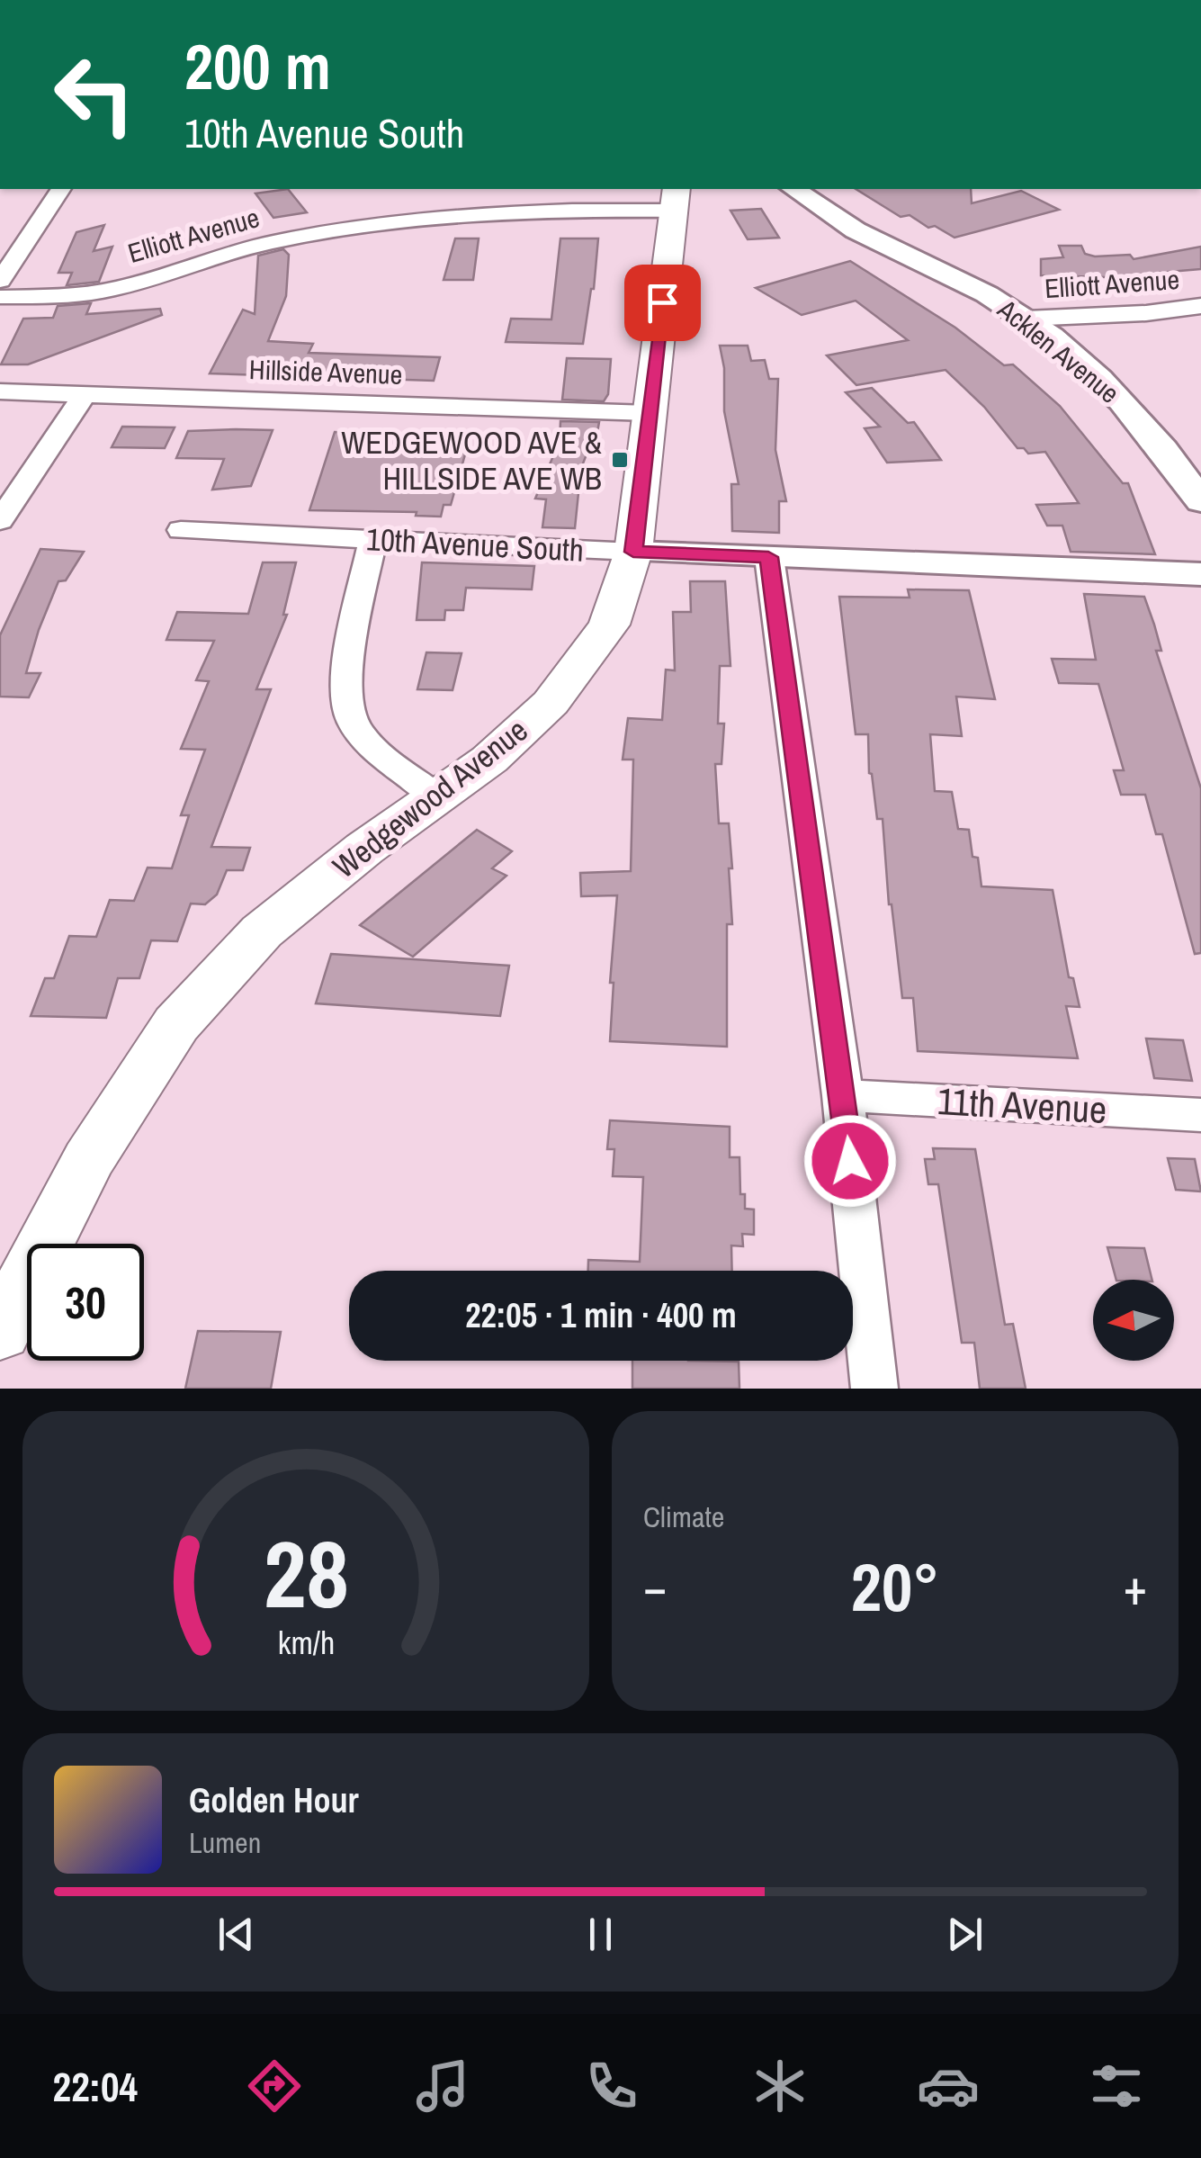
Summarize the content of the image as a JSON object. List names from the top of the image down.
{
  "streets": {
    "main road": ["Wedgewood Avenue"],
    "street": [
      "Elliott Avenue",
      "Acklen Avenue",
      "Hillside Avenue",
      "10th Avenue South",
      "11th Avenue"
    ]
  },
  "crossings": [
    ["Elliott Avenue", "Acklen Avenue"],
    ["Elliott Avenue", "Wedgewood Avenue"],
    ["Hillside Avenue", "Wedgewood Avenue"],
    ["10th Avenue South", "Wedgewood Avenue"]
  ],
  "places": {
    "transit": ["WEDGEWOOD AVE & HILLSIDE AVE WB"]
  },
  "north": "left",
  "page": {
    "turn": ["200 m", "10th Avenue South"],
    "limit": "30",
    "trip": "22:05 · 1 min · 400 m",
    "tile": "Climate",
    "heat": ["−", "20°", "+"],
    "song": ["Golden Hour", "Lumen"],
    "tabs": "22:04",
    "gauge": ["28", "km/h"]
  }
}
